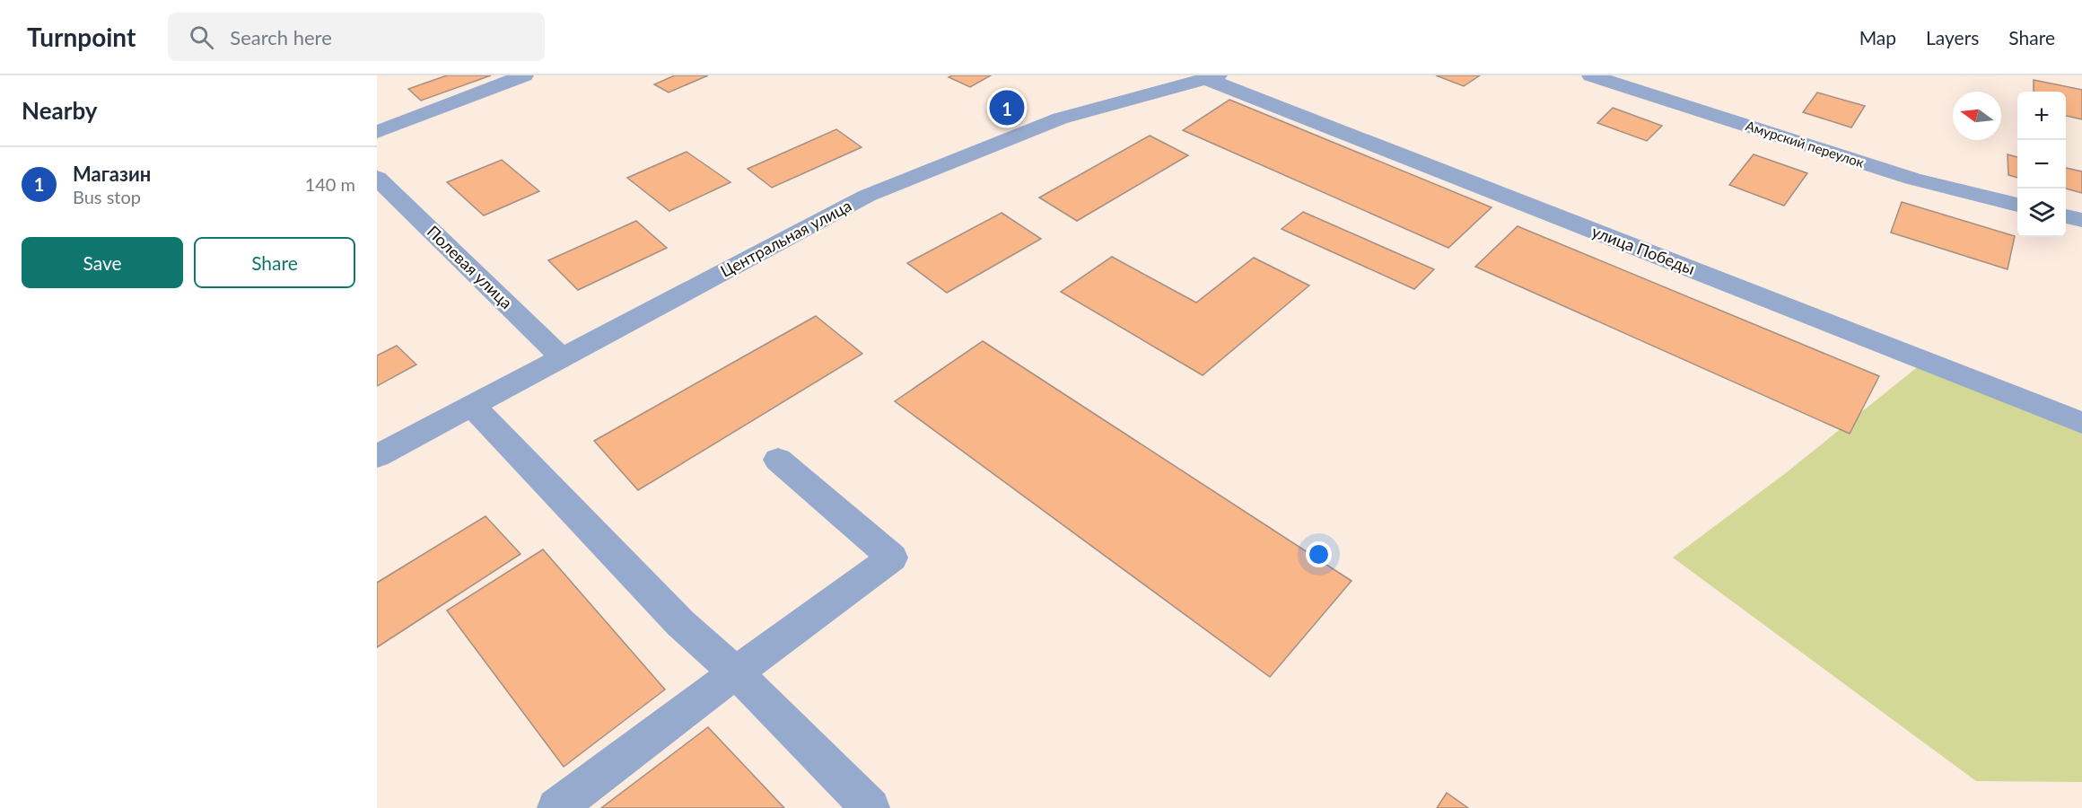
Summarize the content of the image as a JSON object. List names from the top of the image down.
{
  "streets": {
    "street": [
      "Амурский переулок",
      "Центральная улица",
      "улица Победы",
      "Полевая улица"
    ]
  },
  "crossings": [
    ["Центральная улица", "улица Победы"],
    ["Центральная улица", "Полевая улица"]
  ],
  "north": "left",
  "page": {
    "header": "Turnpoint",
    "search": "Search here",
    "nav": ["Map", "Layers", "Share"],
    "heading": "Nearby",
    "pins": "1",
    "map_buttons": ["+", "−"],
    "list": [
      {
        "mark": "1",
        "name": "Магазин",
        "note": "Bus stop",
        "value": "140 m"
      }
    ],
    "buttons": ["Save", "Share"]
  }
}
